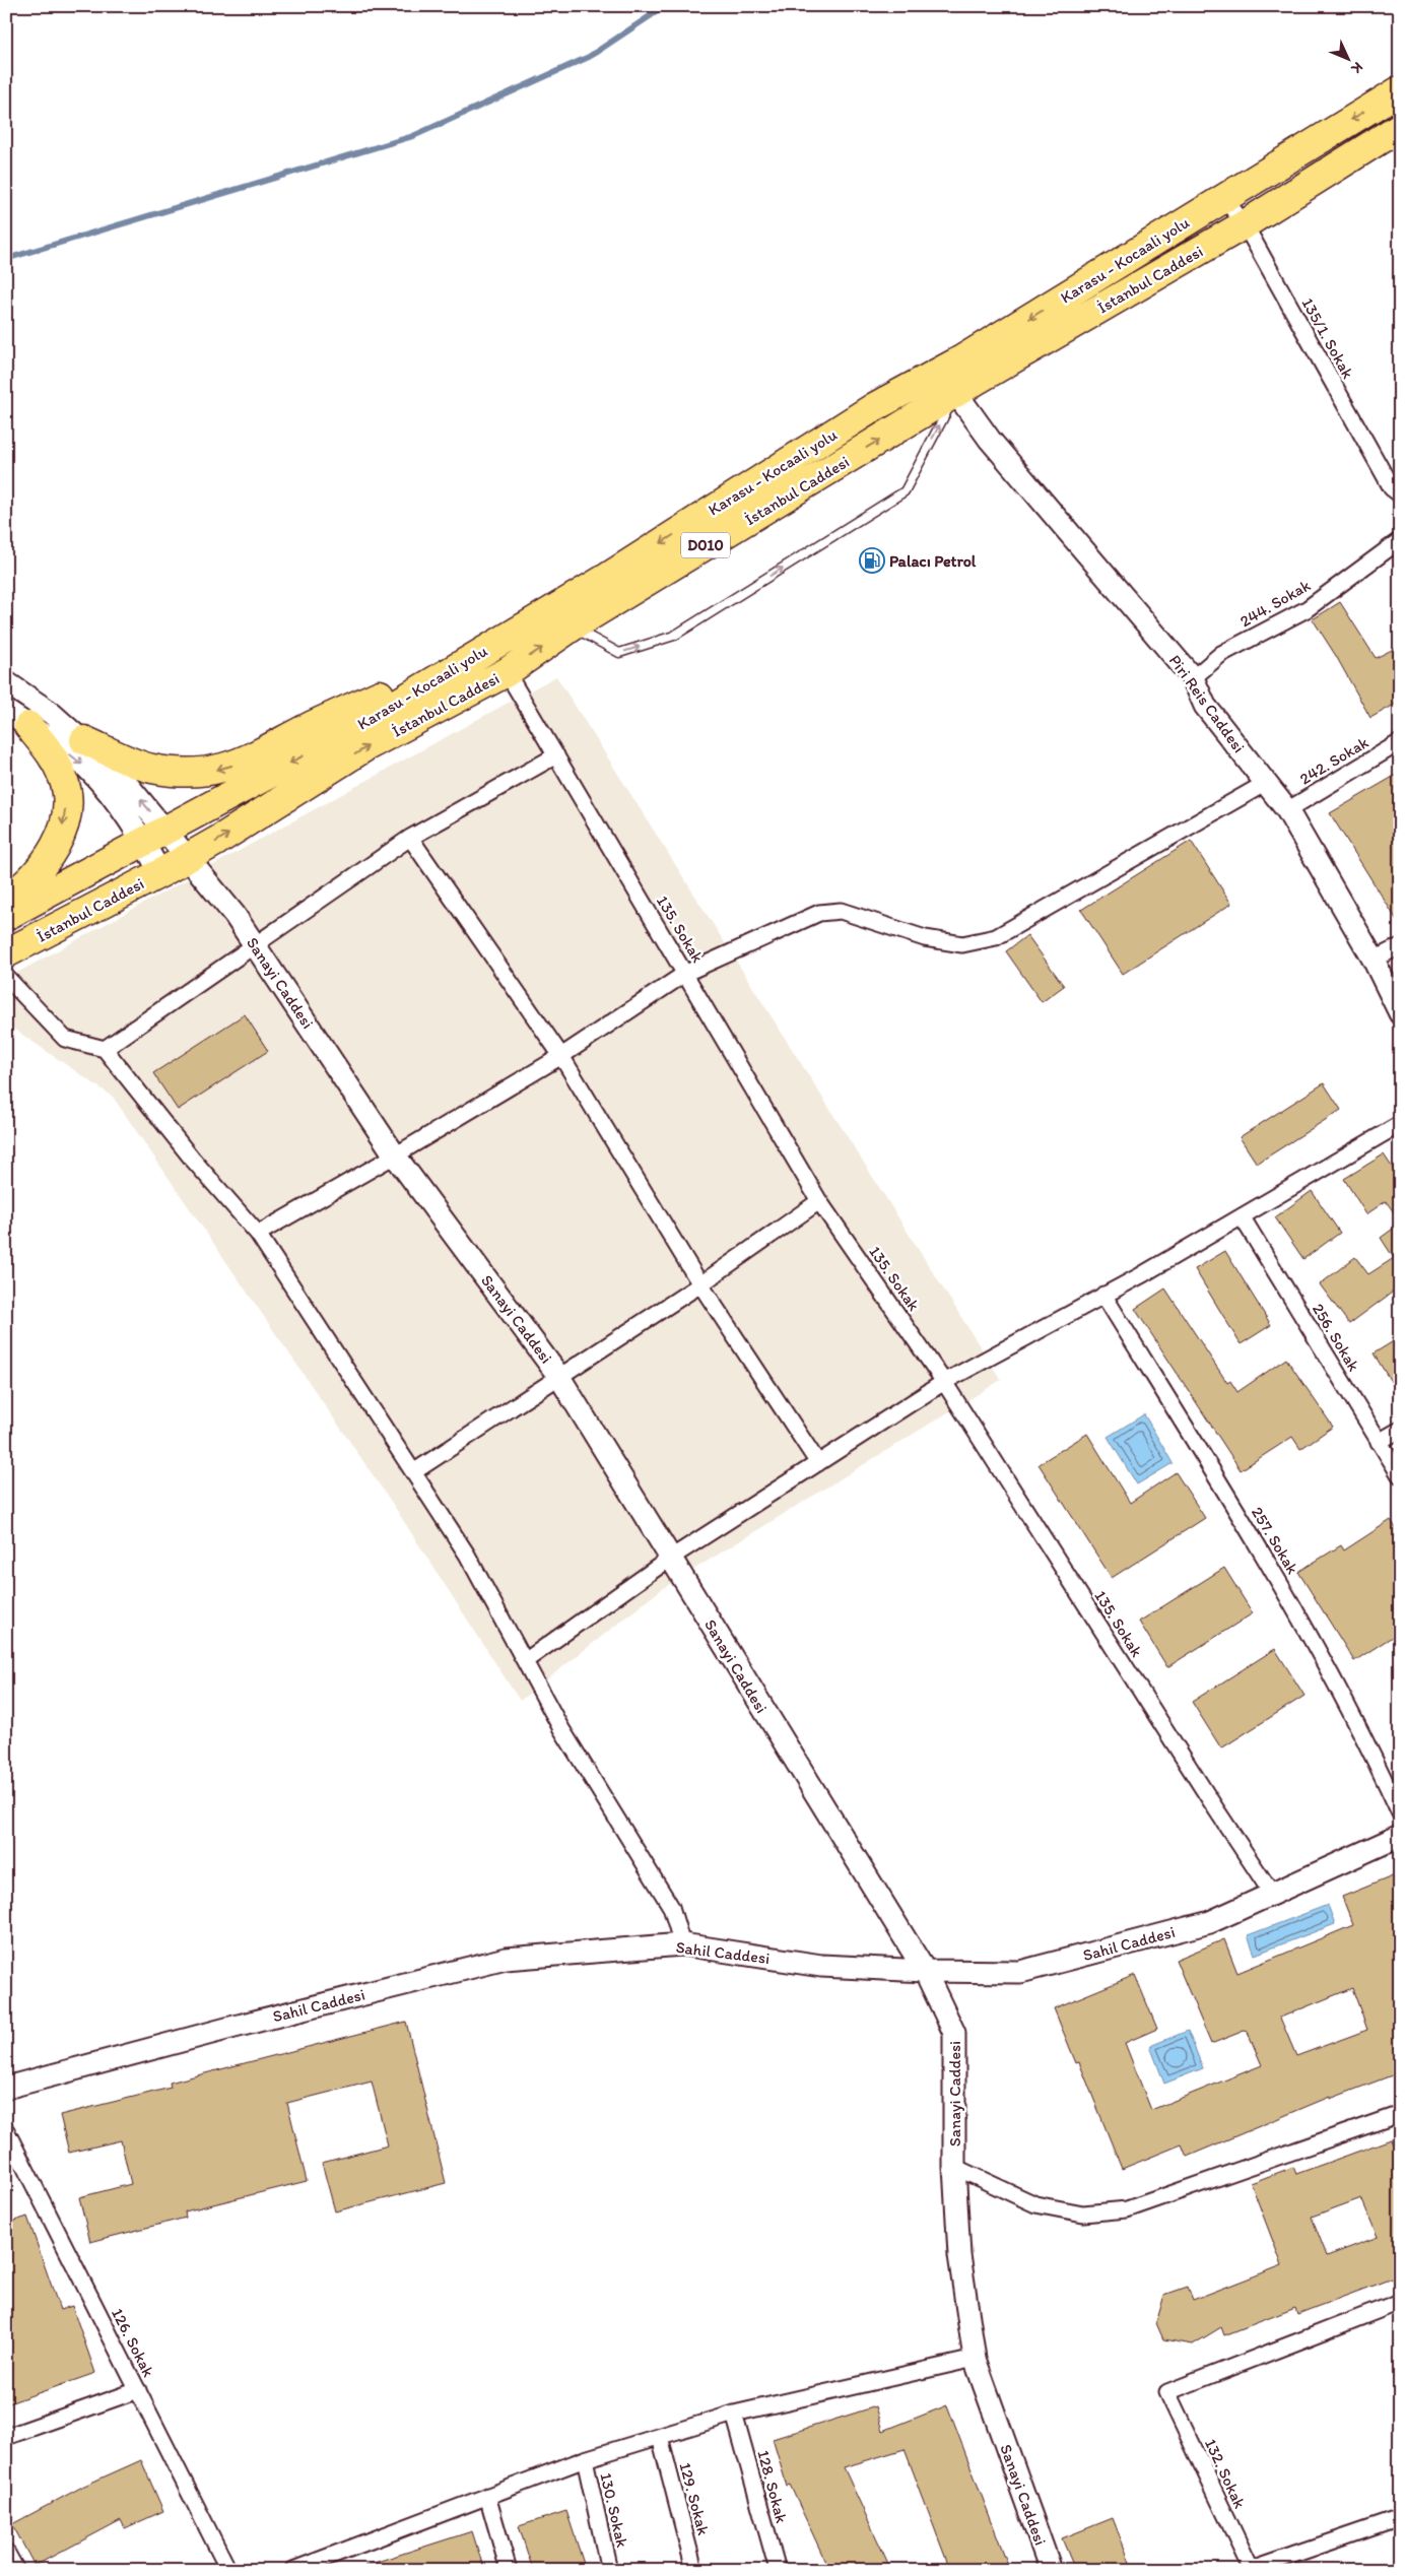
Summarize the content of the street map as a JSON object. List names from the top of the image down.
{
  "streets": {
    "highway": ["Karasu - Kocaali yolu", "İstanbul Caddesi", "D010"],
    "street": [
      "135/1. Sokak",
      "244. Sokak",
      "Piri Reis Caddesi",
      "242. Sokak",
      "135. Sokak",
      "Sanayi Caddesi",
      "256. Sokak",
      "257. Sokak",
      "Sahil Caddesi",
      "126. Sokak",
      "132. Sokak",
      "128. Sokak",
      "129. Sokak",
      "130. Sokak"
    ]
  },
  "crossings": [
    ["Karasu - Kocaali yolu", "İstanbul Caddesi"],
    ["Karasu - Kocaali yolu", "135/1. Sokak"],
    ["Karasu - Kocaali yolu", "Piri Reis Caddesi"],
    ["Karasu - Kocaali yolu", "Sanayi Caddesi"],
    ["İstanbul Caddesi", "135/1. Sokak"],
    ["İstanbul Caddesi", "Piri Reis Caddesi"],
    ["İstanbul Caddesi", "135. Sokak"],
    ["İstanbul Caddesi", "Sanayi Caddesi"],
    ["244. Sokak", "Piri Reis Caddesi"],
    ["Piri Reis Caddesi", "242. Sokak"],
    ["135. Sokak", "Sahil Caddesi"],
    ["Sanayi Caddesi", "Sahil Caddesi"]
  ],
  "one_way": ["Karasu - Kocaali yolu"],
  "places": {
    "fuel station": ["Palacı Petrol"]
  },
  "north": "bottom right"
}
